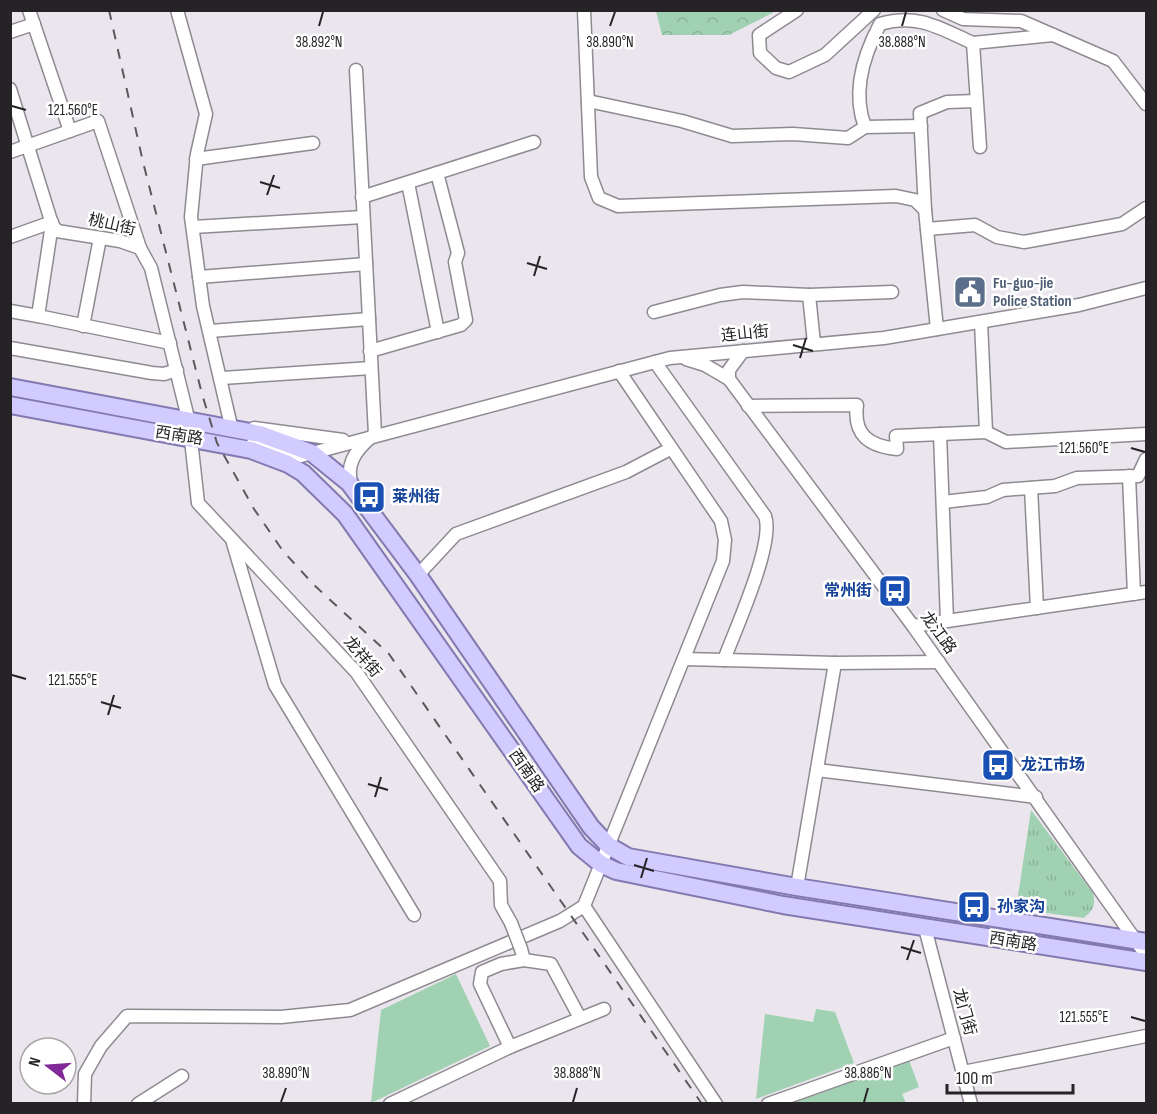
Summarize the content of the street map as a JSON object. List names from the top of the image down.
{
  "streets": {
    "main road": ["西南路"],
    "street": [
      "桃山街",
      "连山街",
      "龙江路",
      "龙祥街",
      "龙门街"
    ]
  },
  "crossings": [
    ["桃山街", "西南路"],
    ["桃山街", "龙祥街"],
    ["连山街", "西南路"],
    ["连山街", "龙江路"],
    ["西南路", "龙祥街"],
    ["西南路", "龙门街"]
  ],
  "places": {
    "public building": ["Fu-guo-jie Police Station"],
    "bus stop": [
      "莱州街",
      "常州街",
      "龙江市场",
      "孙家沟"
    ]
  },
  "scale_bar": "100 m",
  "north": "left",
  "coordinates": [
    "38.892°N",
    "38.890°N",
    "38.888°N",
    "121.560°E",
    "121.555°E",
    "38.886°N"
  ]
}
